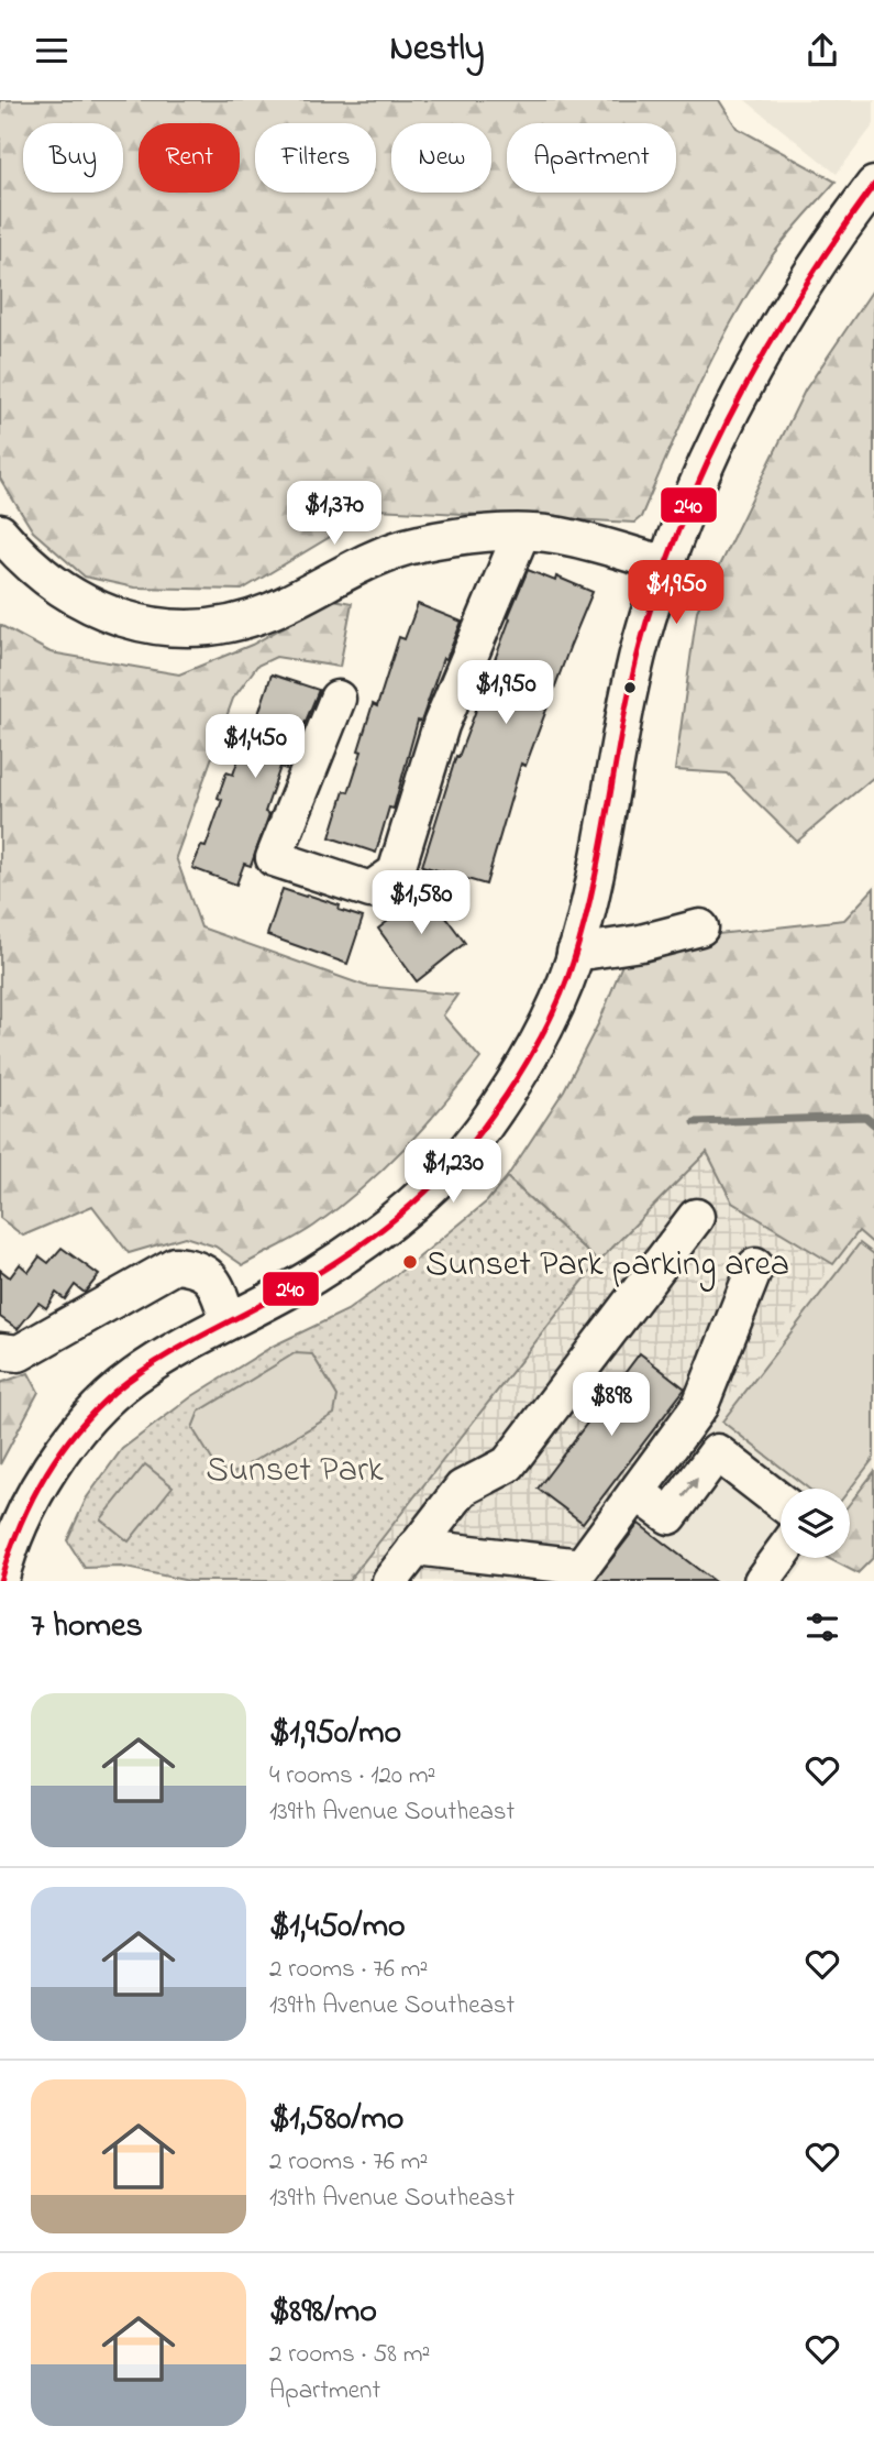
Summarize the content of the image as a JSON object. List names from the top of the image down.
{
  "parks": ["Sunset Park"],
  "places": ["Sunset Park parking area"],
  "lines": ["transit line 240"],
  "page": {
    "header": "Nestly",
    "chip": [
      "Buy",
      "Rent",
      "Filters",
      "New",
      "Apartment"
    ],
    "price": [
      "$1,370",
      "$1,950",
      "$1,950",
      "$1,450",
      "$1,580",
      "$1,230",
      "$898"
    ],
    "heading": "7 homes",
    "list": [
      {
        "name": "$1,950/mo",
        "note": "4 rooms · 120 m² · 139th Avenue Southeast"
      },
      {
        "name": "$1,450/mo",
        "note": "2 rooms · 76 m² · 139th Avenue Southeast"
      },
      {
        "name": "$1,580/mo",
        "note": "2 rooms · 76 m² · 139th Avenue Southeast"
      },
      {
        "name": "$898/mo",
        "note": "2 rooms · 58 m² · Apartment"
      }
    ]
  }
}
